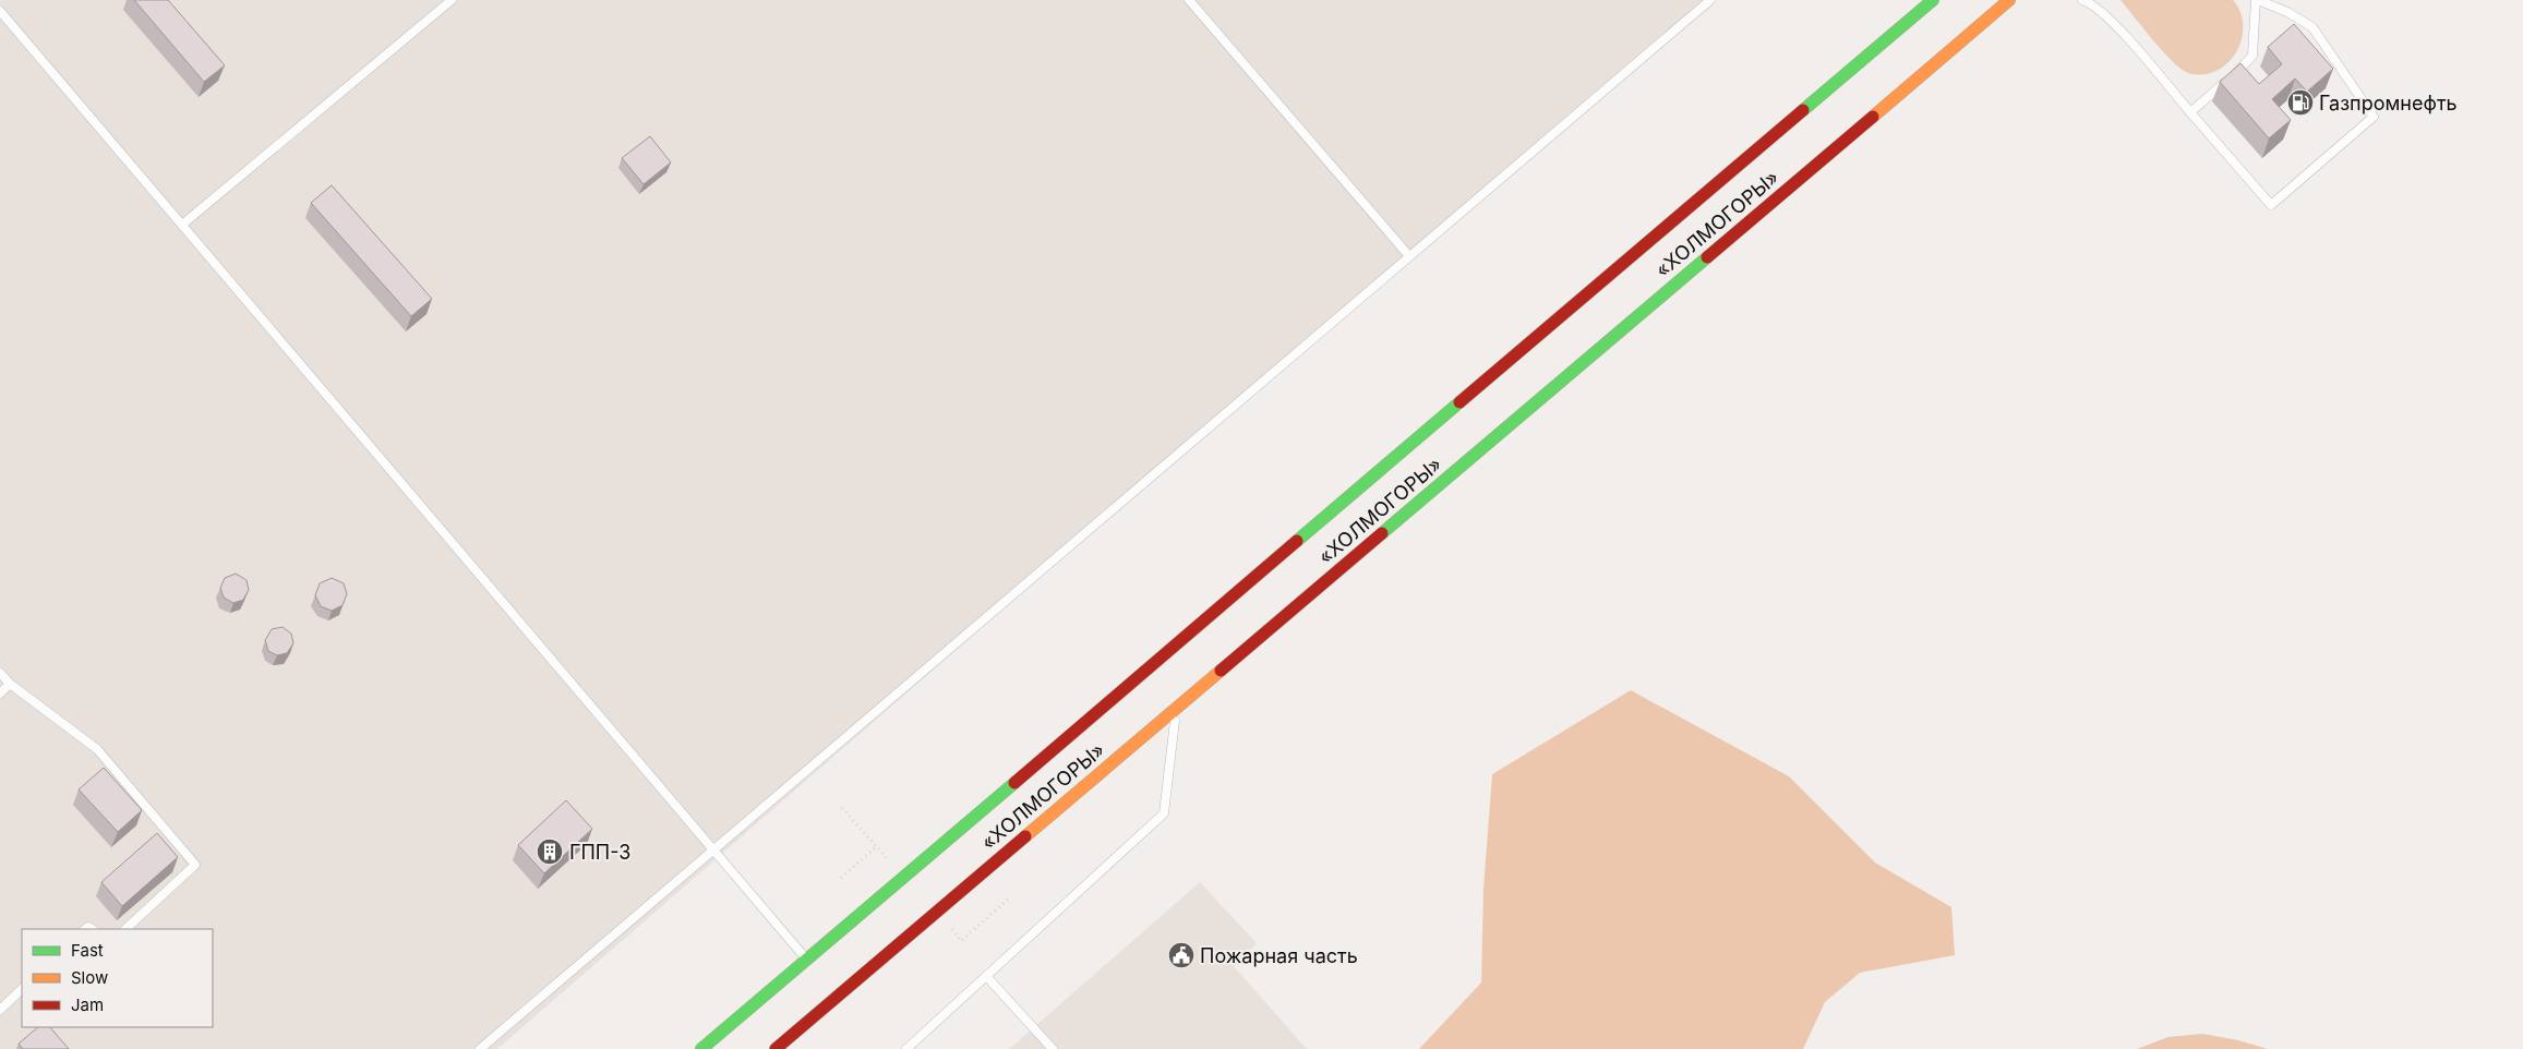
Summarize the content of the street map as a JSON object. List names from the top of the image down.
{
  "streets": {
    "highway": ["«ХОЛМОГОРЫ»"]
  },
  "places": {
    "fuel station": ["Газпромнефть"],
    "building": ["ГПП-3"],
    "public building": ["Пожарная часть"]
  },
  "legend": ["Fast", "Slow", "Jam"]
}
